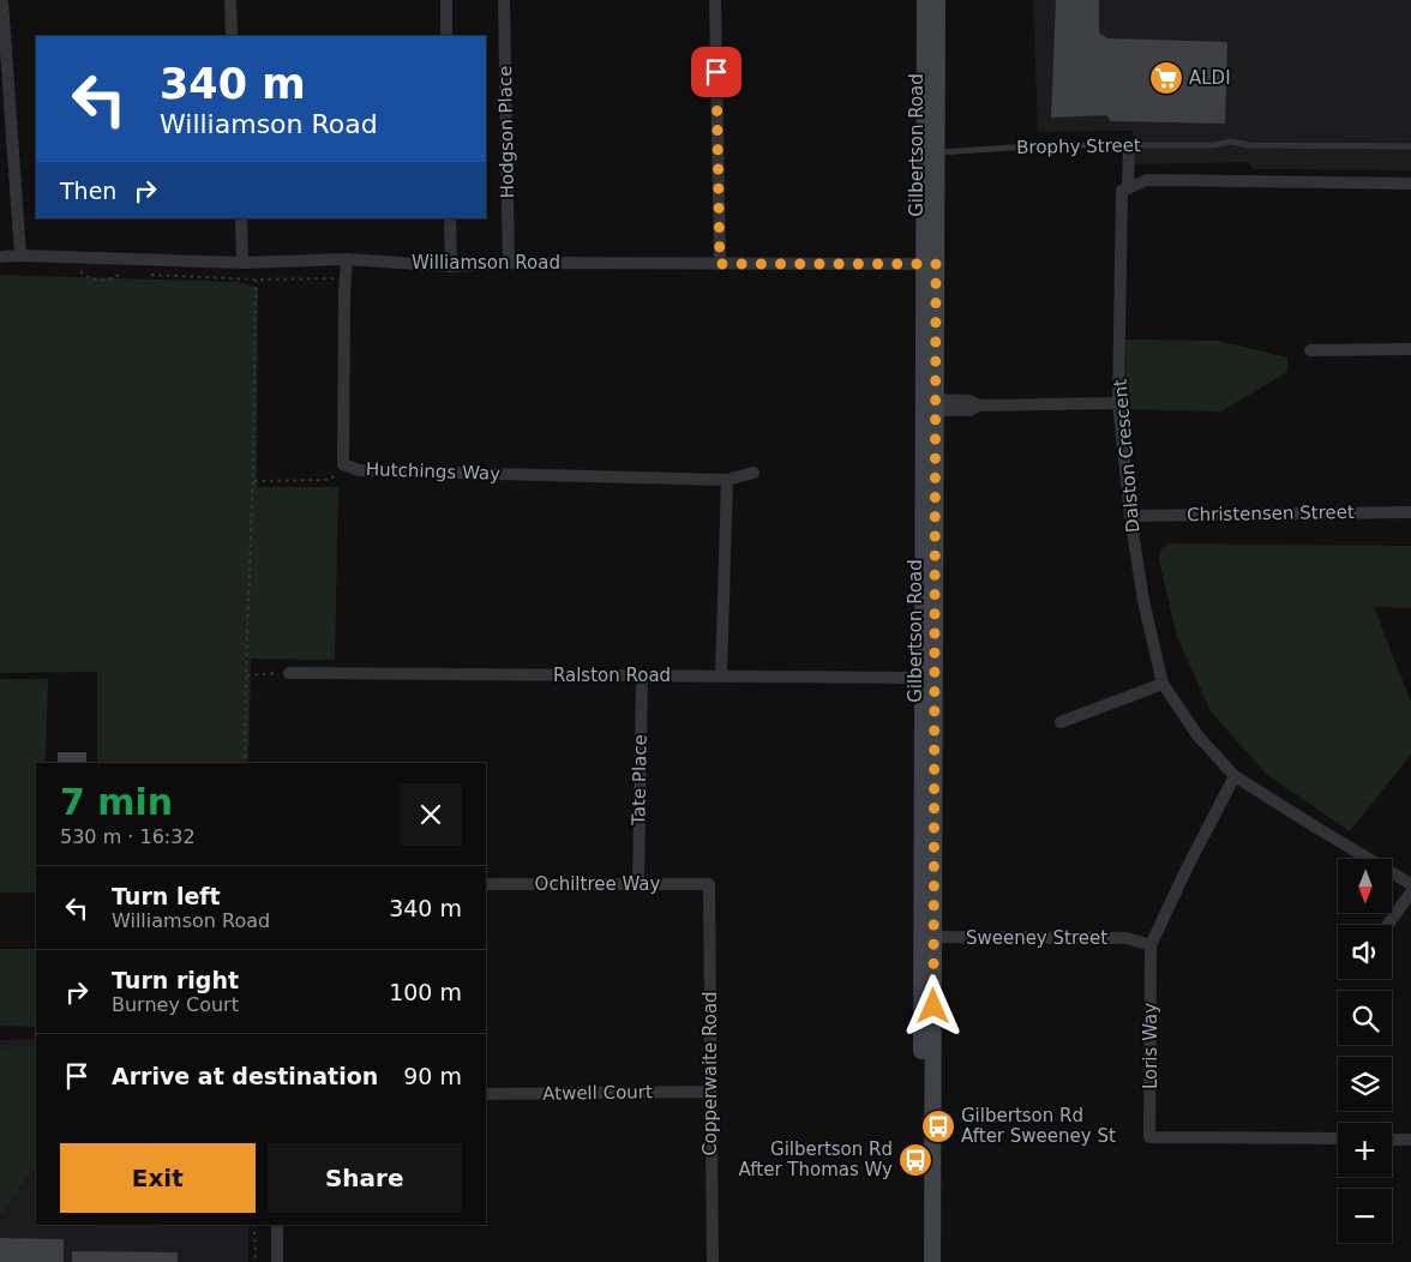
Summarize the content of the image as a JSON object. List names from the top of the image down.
{
  "streets": {
    "street": [
      "Hodgson Place",
      "Gilbertson Road",
      "Williamson Road",
      "Dalston Crescent",
      "Hutchings Way",
      "Christensen Street",
      "Ralston Road",
      "Tate Place",
      "Ochiltree Way",
      "Sweeney Street",
      "Loris Way",
      "Copperwaite Road",
      "Atwell Court"
    ],
    "lane": ["Brophy Street"]
  },
  "crossings": [
    ["Hodgson Place", "Williamson Road"],
    ["Gilbertson Road", "Brophy Street"],
    ["Gilbertson Road", "Williamson Road"],
    ["Gilbertson Road", "Ralston Road"],
    ["Gilbertson Road", "Sweeney Street"],
    ["Williamson Road", "Hutchings Way"],
    ["Dalston Crescent", "Christensen Street"],
    ["Dalston Crescent", "Loris Way"],
    ["Ralston Road", "Tate Place"],
    ["Tate Place", "Ochiltree Way"],
    ["Ochiltree Way", "Copperwaite Road"],
    ["Sweeney Street", "Loris Way"],
    ["Copperwaite Road", "Atwell Court"]
  ],
  "places": {
    "supermarket": ["ALDI"],
    "bus stop": ["Gilbertson Rd After Sweeney St", "Gilbertson Rd After Thomas Wy"]
  },
  "north": "bottom",
  "page": {
    "turn": ["340 m", "Williamson Road"],
    "then": "Then",
    "heading": ["7 min", "530 m · 16:32"],
    "map_buttons": ["+", "−"],
    "list": [
      {
        "name": "Turn left",
        "note": "Williamson Road",
        "value": "340 m"
      },
      {
        "name": "Turn right",
        "note": "Burney Court",
        "value": "100 m"
      },
      {
        "name": "Arrive at destination",
        "value": "90 m"
      }
    ],
    "buttons": ["Exit", "Share"]
  }
}
